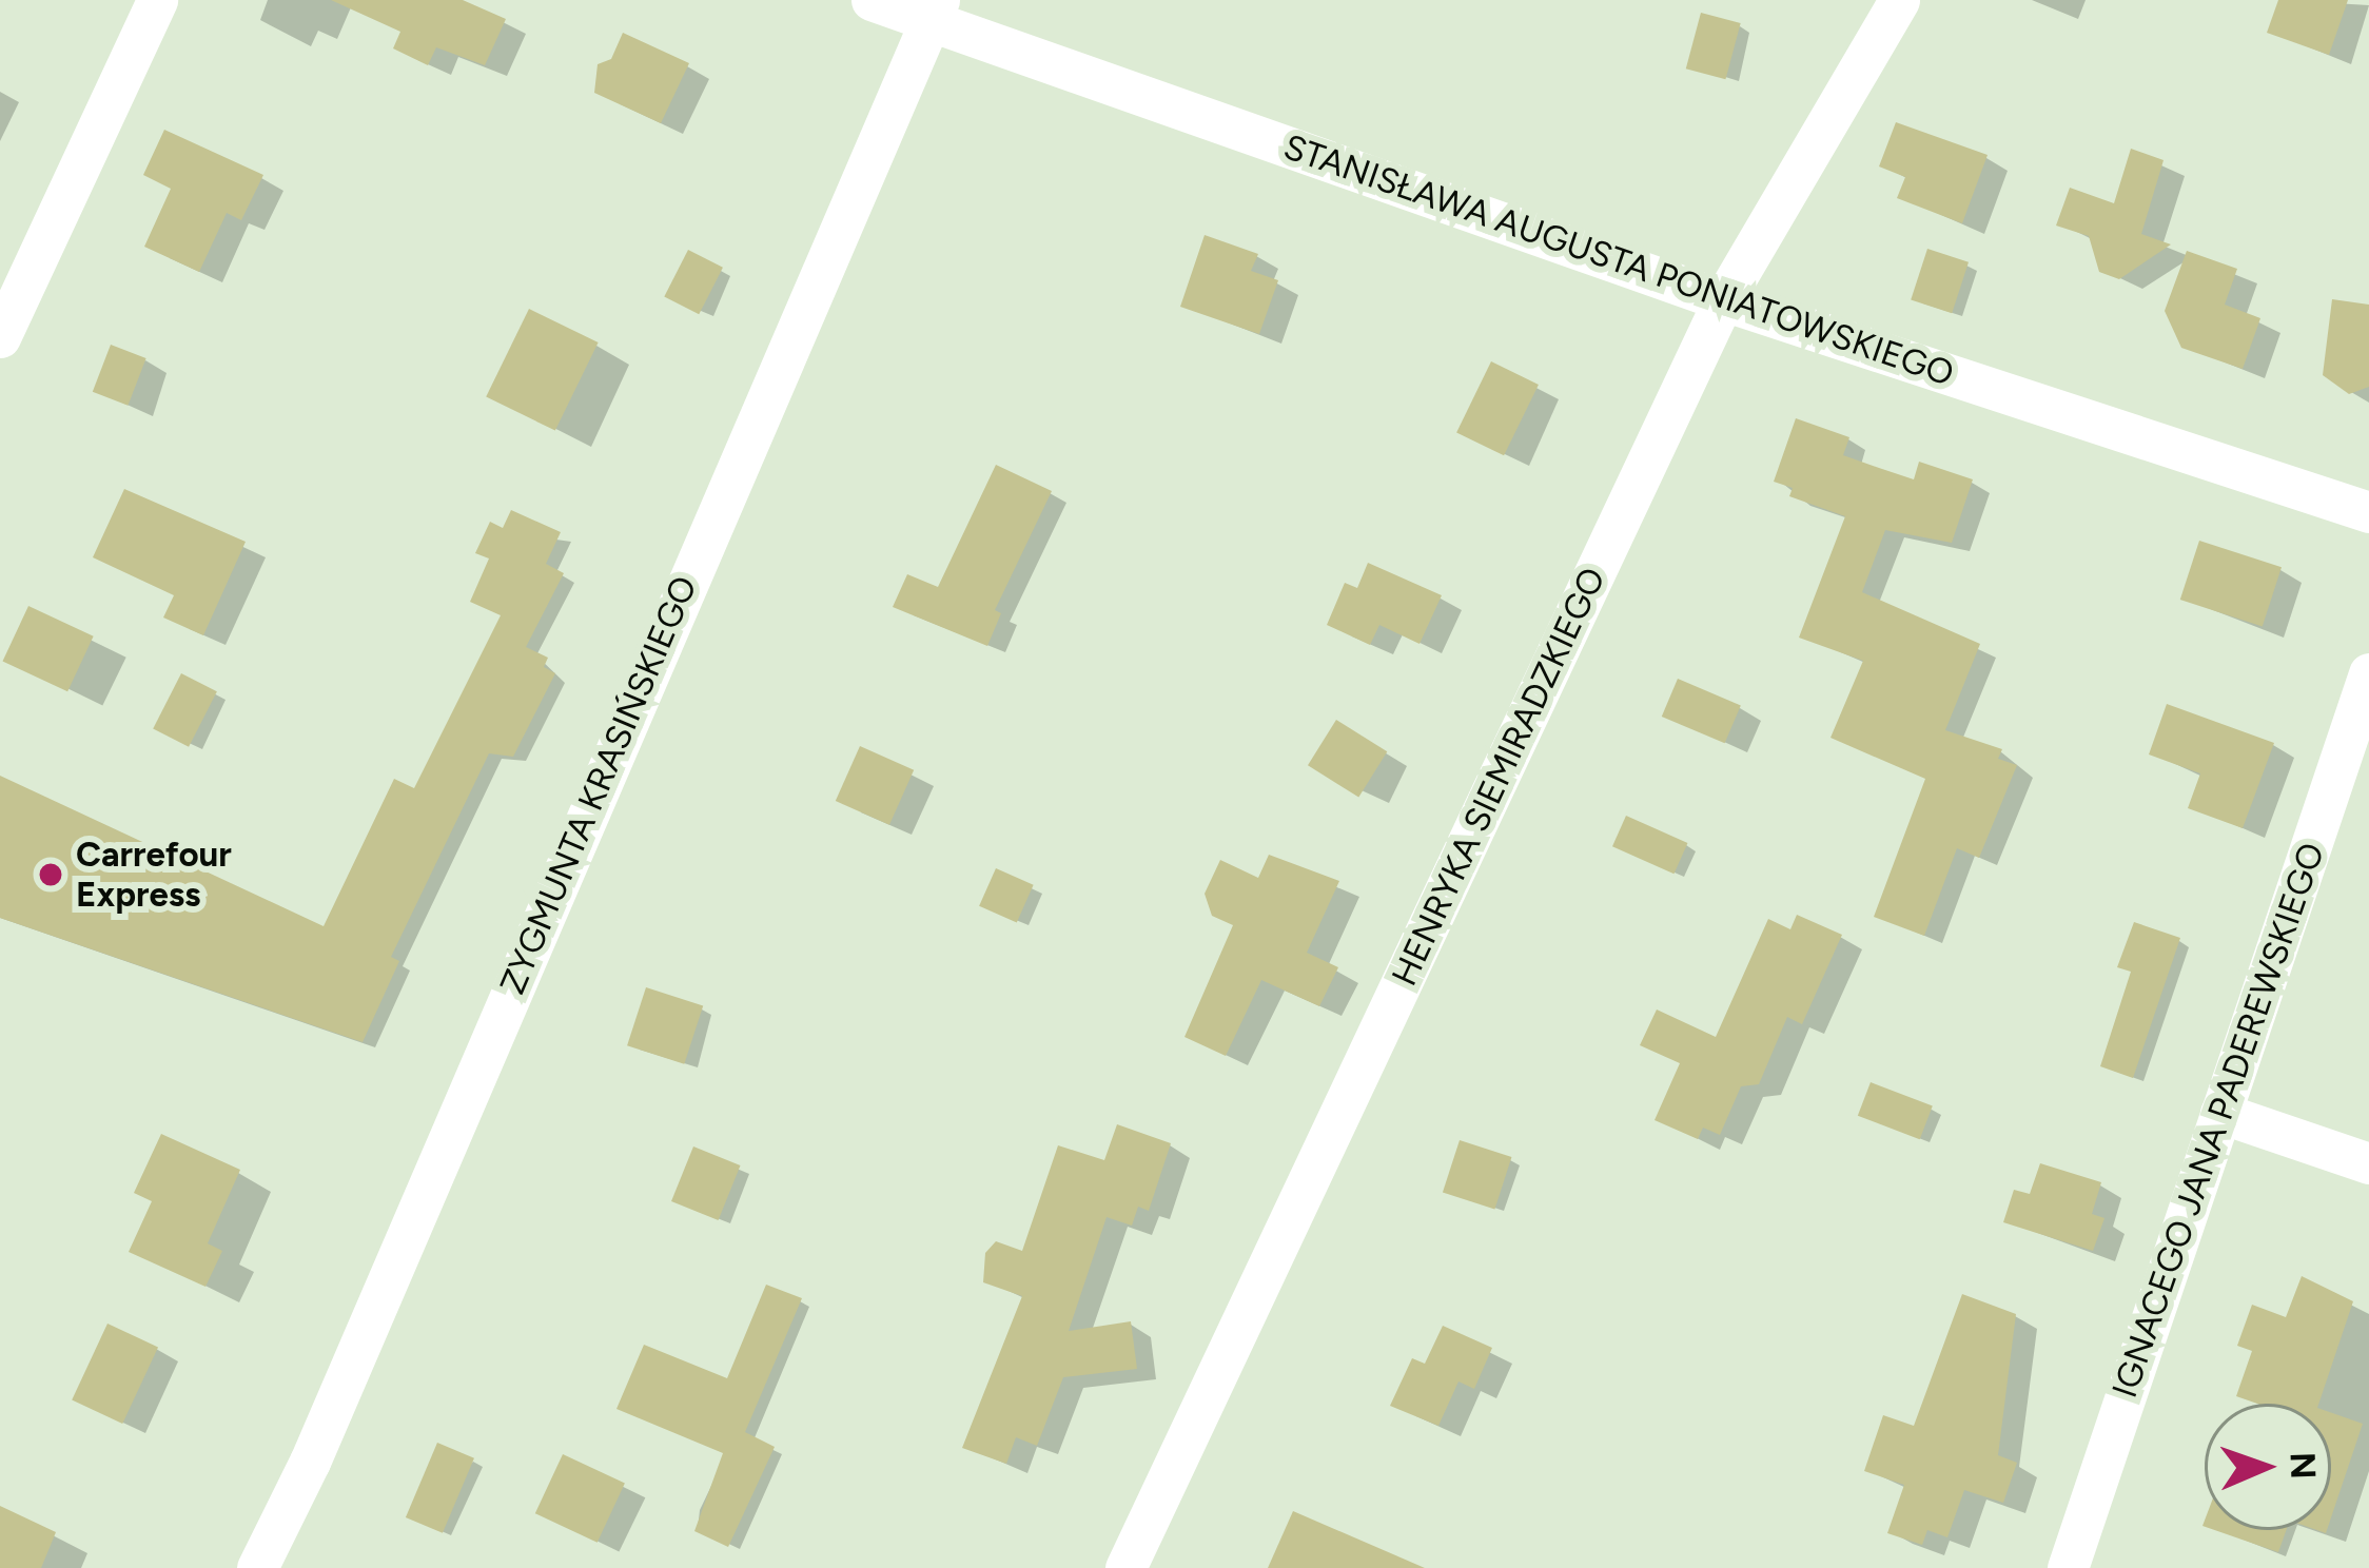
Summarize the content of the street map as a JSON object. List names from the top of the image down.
{
  "streets": {
    "street": [
      "STANISŁAWA AUGUSTA PONIATOWSKIEGO",
      "HENRYKA SIEMIRADZKIEGO",
      "ZYGMUNTA KRASIŃSKIEGO",
      "IGNACEGO JANA PADEREWSKIEGO"
    ]
  },
  "crossings": [
    ["STANISŁAWA AUGUSTA PONIATOWSKIEGO", "HENRYKA SIEMIRADZKIEGO"],
    ["STANISŁAWA AUGUSTA PONIATOWSKIEGO", "ZYGMUNTA KRASIŃSKIEGO"]
  ],
  "places": ["Carrefour Express"],
  "north": "right"
}
